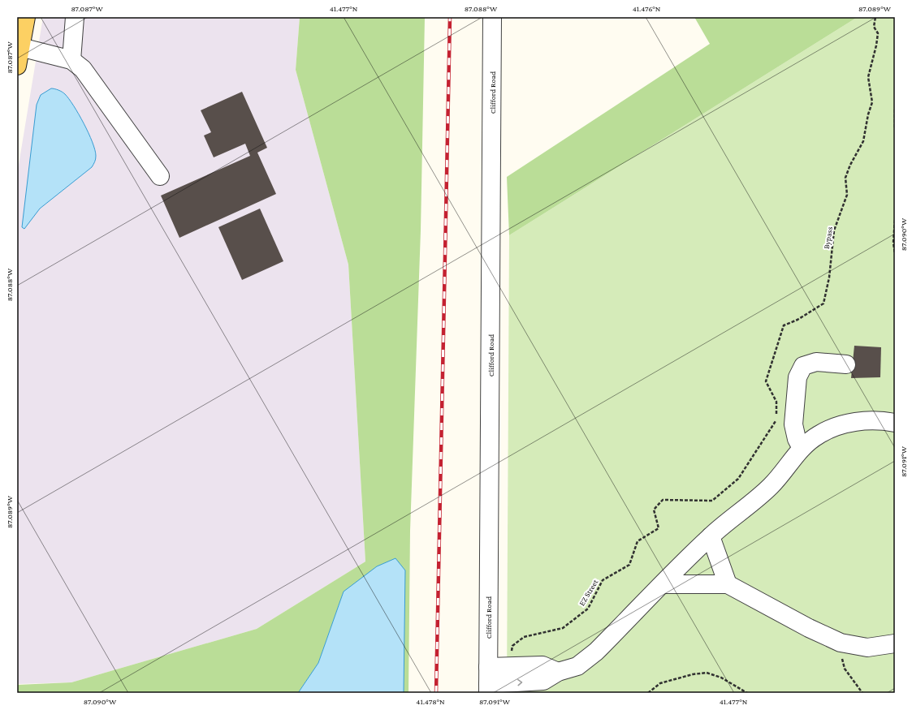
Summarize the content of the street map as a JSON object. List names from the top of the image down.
{
  "streets": {
    "street": ["Clifford Road"],
    "path": ["Bypass", "EZ Street"]
  },
  "crossings": [
    ["Bypass", "EZ Street"]
  ],
  "coordinates": [
    "87.087°W",
    "41.477°N",
    "87.088°W",
    "41.476°N",
    "87.089°W",
    "87.090°W",
    "87.091°W",
    "41.478°N"
  ]
}
